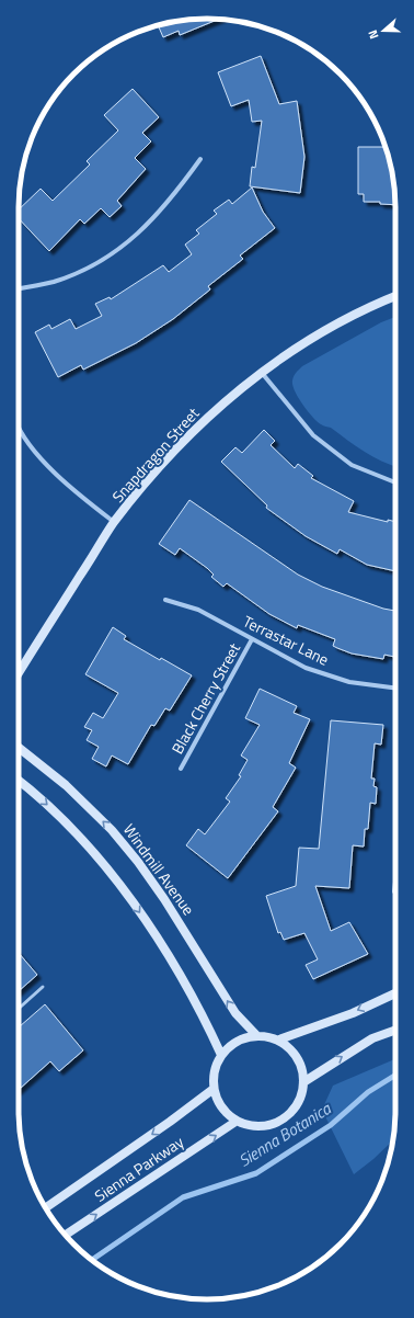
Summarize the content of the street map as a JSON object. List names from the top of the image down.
{
  "streets": {
    "street": [
      "Snapdragon Street",
      "Terrastar Lane",
      "Black Cherry Street",
      "Windmill Avenue",
      "Sienna Parkway"
    ]
  },
  "crossings": [
    ["Terrastar Lane", "Black Cherry Street"],
    ["Windmill Avenue", "Sienna Parkway"]
  ],
  "water": ["Sienna Botanica"],
  "north": "left"
}
